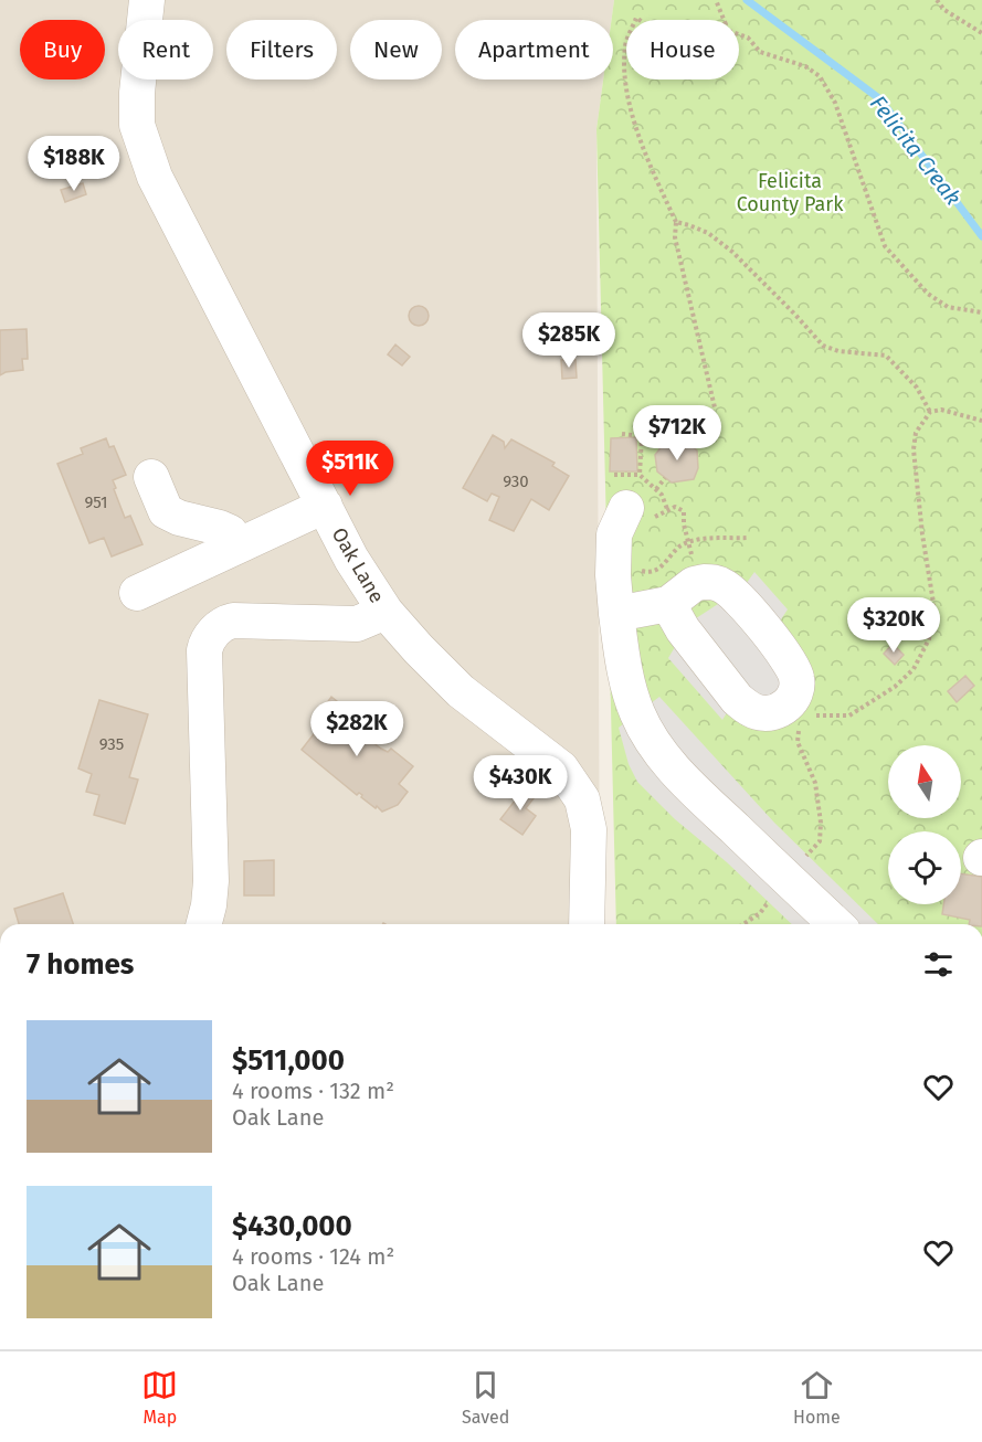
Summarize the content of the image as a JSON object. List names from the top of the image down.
{
  "streets": {
    "street": ["Oak Lane"]
  },
  "water": ["Felicita Creak"],
  "parks": ["Felicita County Park"],
  "house_numbers": ["930", "951", "935"],
  "north": "top",
  "page": {
    "chip": [
      "Buy",
      "Rent",
      "Filters",
      "New",
      "Apartment",
      "House"
    ],
    "price": [
      "$188K",
      "$285K",
      "$712K",
      "$511K",
      "$320K",
      "$282K",
      "$430K"
    ],
    "heading": "7 homes",
    "list": [
      {
        "name": "$511,000",
        "note": "4 rooms · 132 m² · Oak Lane"
      },
      {
        "name": "$430,000",
        "note": "4 rooms · 124 m² · Oak Lane"
      }
    ],
    "tabs": ["Map", "Saved", "Home"]
  }
}
